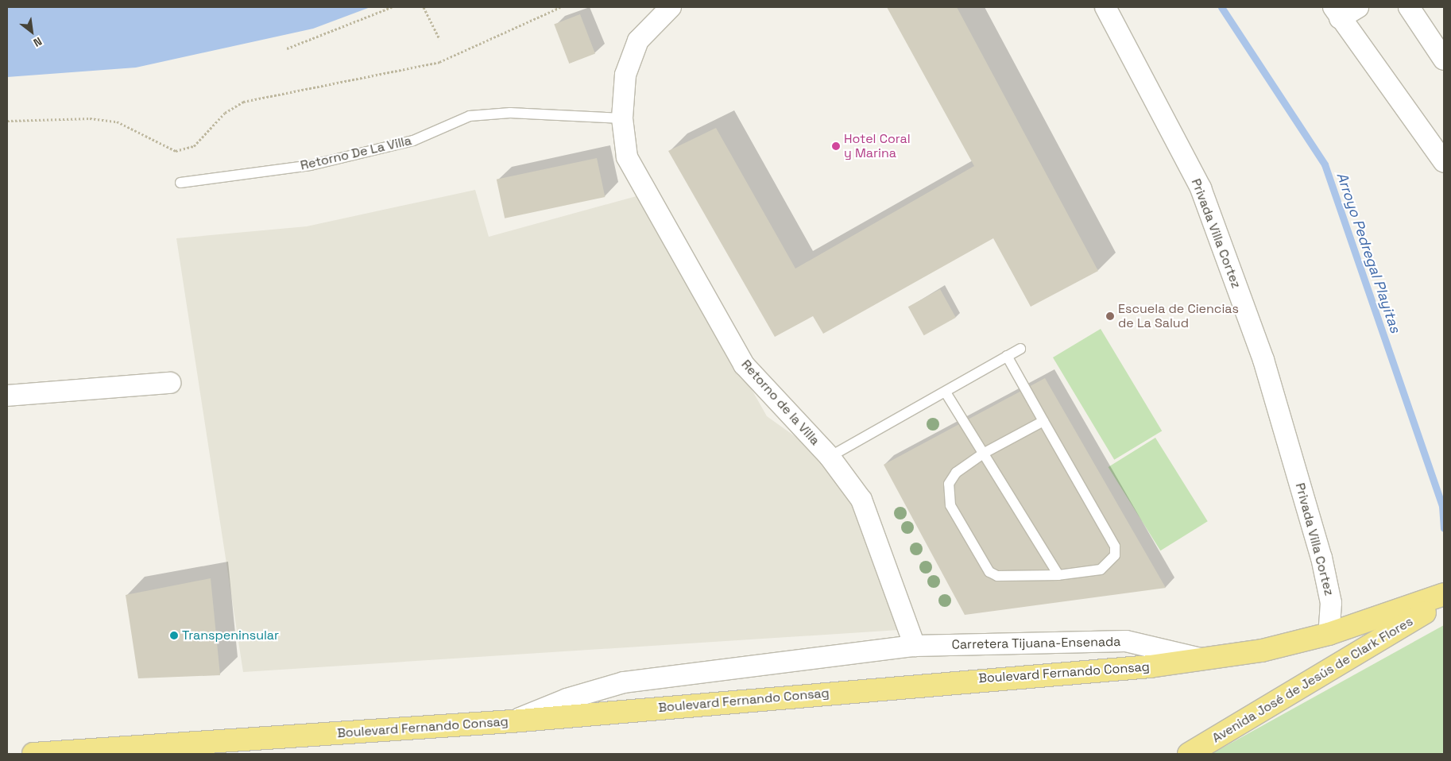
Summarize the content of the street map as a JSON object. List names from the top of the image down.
{
  "streets": {
    "highway": ["Boulevard Fernando Consag", "Avenida José de Jesús de Clark Flores"],
    "street": ["Privada Villa Cortez", "Retorno de la Villa", "Carretera Tijuana-Ensenada"],
    "lane": ["Retorno De La Villa"]
  },
  "crossings": [
    ["Retorno De La Villa", "Retorno de la Villa"],
    ["Privada Villa Cortez", "Boulevard Fernando Consag"],
    ["Retorno de la Villa", "Carretera Tijuana-Ensenada"],
    ["Carretera Tijuana-Ensenada", "Boulevard Fernando Consag"],
    ["Boulevard Fernando Consag", "Avenida José de Jesús de Clark Flores"]
  ],
  "water": ["Arroyo Pedregal Playitas"],
  "places": ["Hotel Coral y Marina", "Escuela de Ciencias de La Salud", "Transpeninsular"],
  "north": "bottom right"
}
